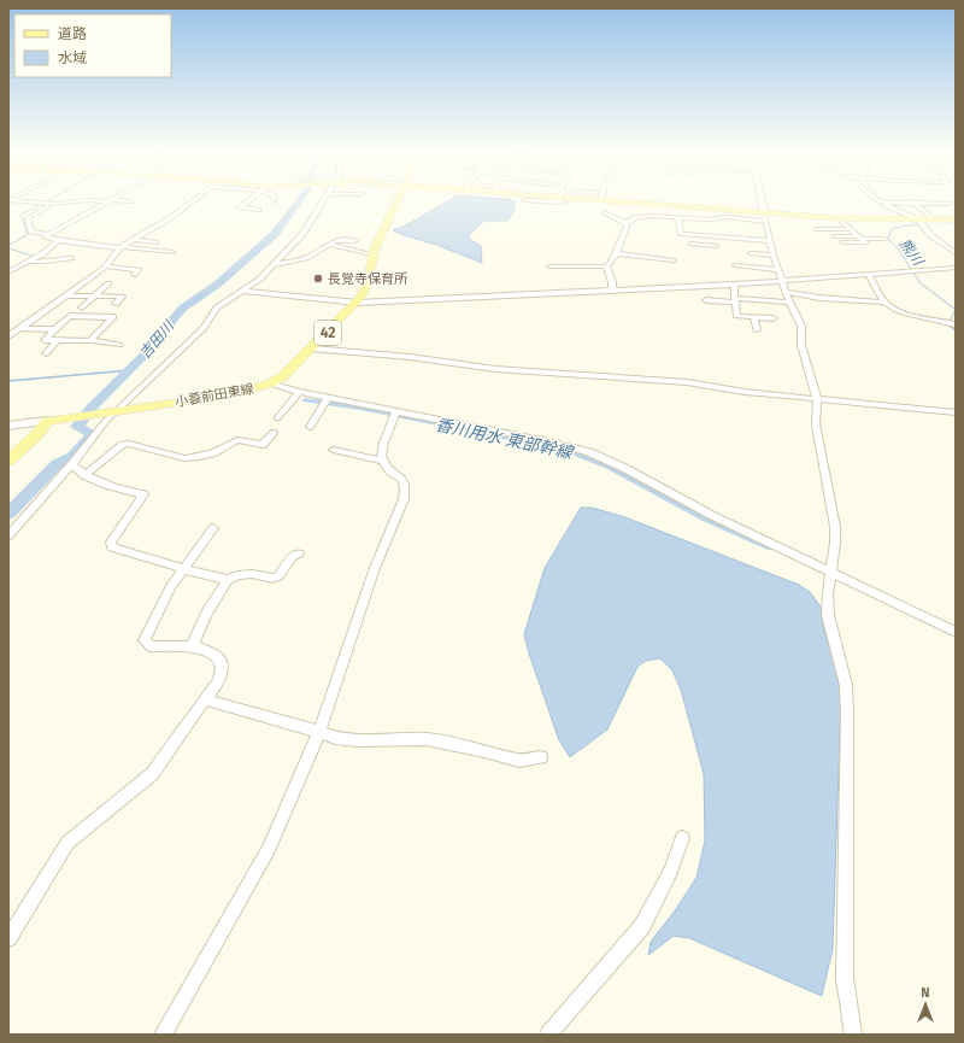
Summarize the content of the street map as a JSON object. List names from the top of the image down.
{
  "streets": {
    "main road": ["42", "小蓑前田東線"]
  },
  "water": ["熊川", "吉田川", "香川用水 東部幹線"],
  "places": ["長覚寺保育所"],
  "legend": ["道路", "水域"],
  "north": "top"
}
